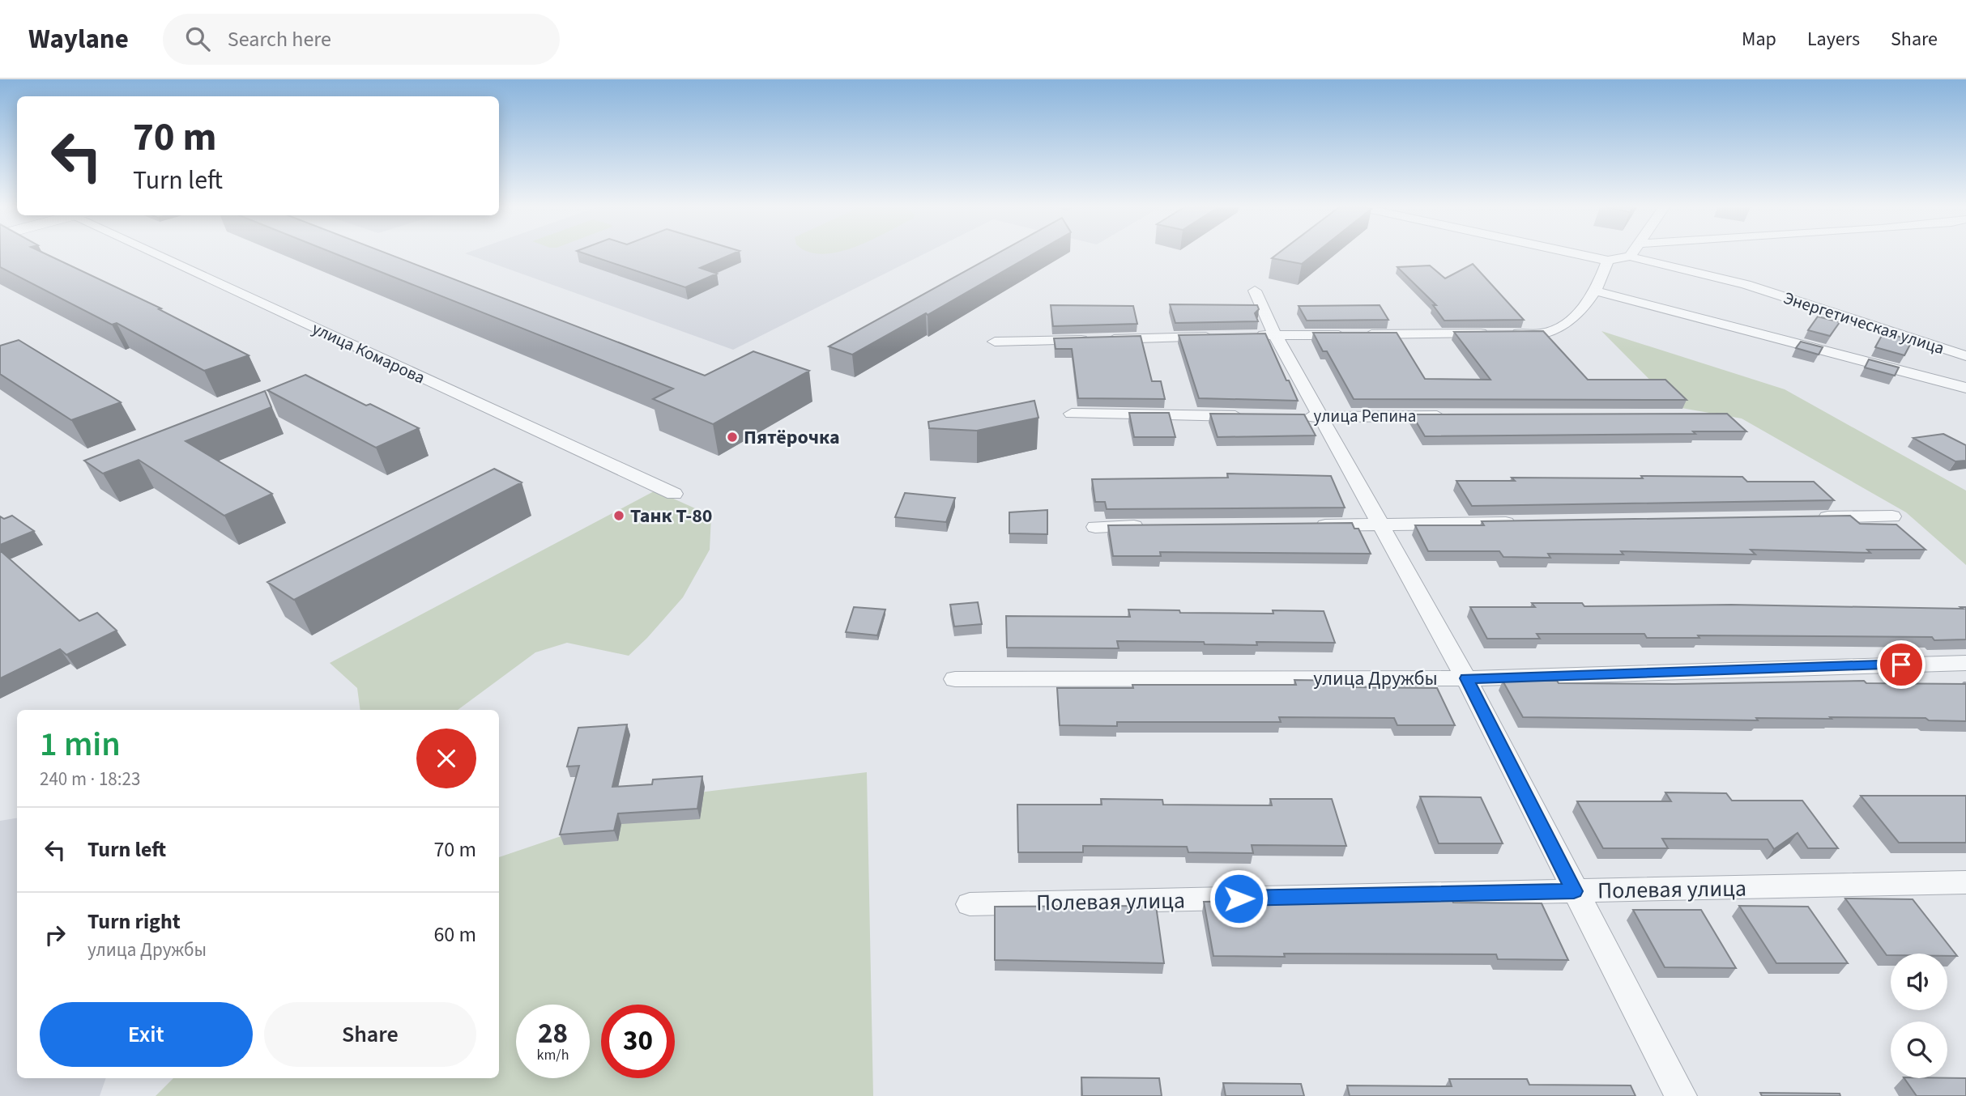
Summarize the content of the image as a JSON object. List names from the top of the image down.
{
  "streets": {
    "street": [
      "Энергетическая улица",
      "улица Комарова",
      "улица Репина",
      "улица Дружбы",
      "Полевая улица"
    ]
  },
  "places": ["Пятёрочка", "Танк Т-80"],
  "page": {
    "header": "Waylane",
    "search": "Search here",
    "nav": ["Map", "Layers", "Share"],
    "turn": ["70 m", "Turn left"],
    "heading": ["1 min", "240 m · 18:23"],
    "list": [
      {
        "name": "Turn left",
        "value": "70 m"
      },
      {
        "name": "Turn right",
        "note": "улица Дружбы",
        "value": "60 m"
      }
    ],
    "buttons": ["Exit", "Share"],
    "speed": "28 km/h",
    "limit": "30"
  }
}
